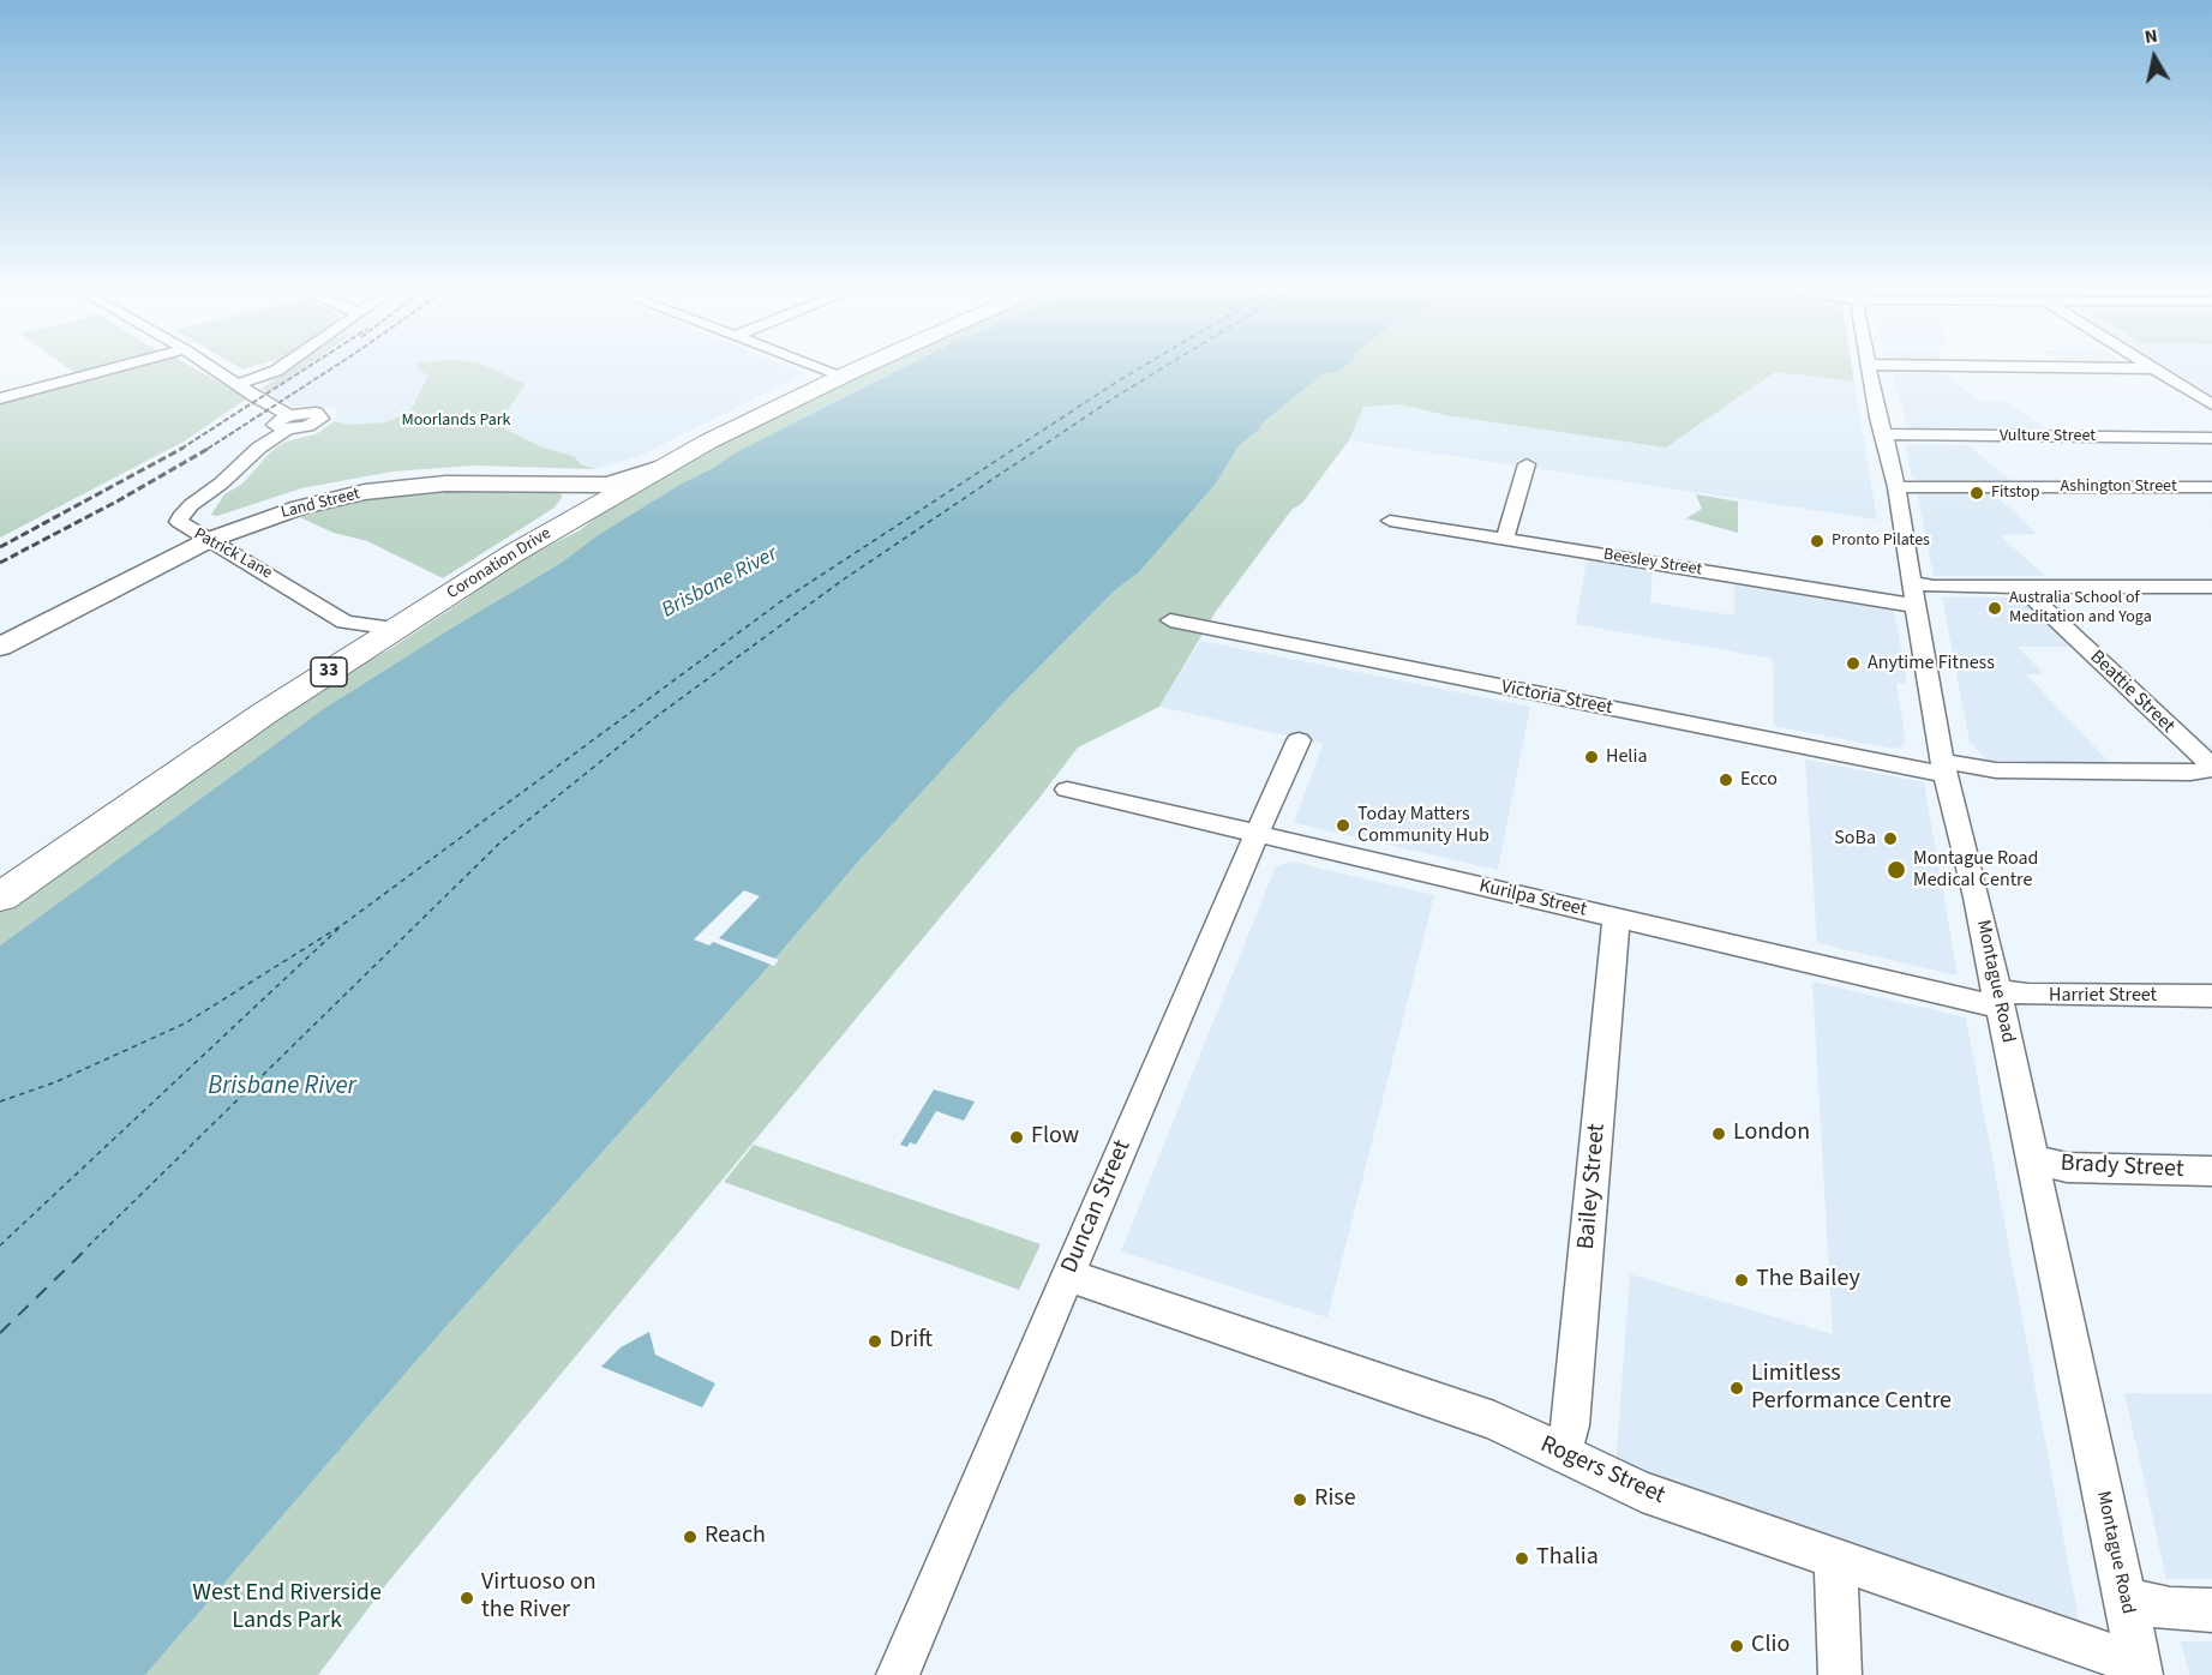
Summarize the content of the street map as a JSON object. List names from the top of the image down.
{
  "streets": {
    "highway": ["Coronation Drive", "33"],
    "main road": ["Land Street"],
    "street": [
      "Vulture Street",
      "Ashington Street",
      "Patrick Lane",
      "Beesley Street",
      "Beattie Street",
      "Victoria Street",
      "Kurilpa Street",
      "Montague Road",
      "Harriet Street",
      "Brady Street",
      "Bailey Street",
      "Duncan Street",
      "Rogers Street"
    ]
  },
  "crossings": [
    ["Vulture Street", "Montague Road"],
    ["Ashington Street", "Montague Road"],
    ["Land Street", "Patrick Lane"],
    ["Land Street", "Coronation Drive"],
    ["Patrick Lane", "Coronation Drive"],
    ["Beesley Street", "Montague Road"],
    ["Beattie Street", "Victoria Street"],
    ["Victoria Street", "Montague Road"],
    ["Kurilpa Street", "Montague Road"],
    ["Kurilpa Street", "Harriet Street"],
    ["Kurilpa Street", "Bailey Street"],
    ["Kurilpa Street", "Duncan Street"],
    ["Montague Road", "Harriet Street"],
    ["Montague Road", "Brady Street"],
    ["Montague Road", "Rogers Street"],
    ["Bailey Street", "Rogers Street"],
    ["Duncan Street", "Rogers Street"]
  ],
  "water": ["Brisbane River"],
  "parks": ["Moorlands Park", "West End Riverside Lands Park"],
  "places": [
    "Fitstop",
    "Pronto Pilates",
    "Australia School of Meditation and Yoga",
    "Anytime Fitness",
    "Helia",
    "Ecco",
    "Today Matters Community Hub",
    "SoBa",
    "Montague Road Medical Centre",
    "London",
    "Flow",
    "The Bailey",
    "Drift",
    "Limitless Performance Centre",
    "Rise",
    "Reach",
    "Thalia",
    "Virtuoso on the River",
    "Clio"
  ],
  "north": "top"
}
